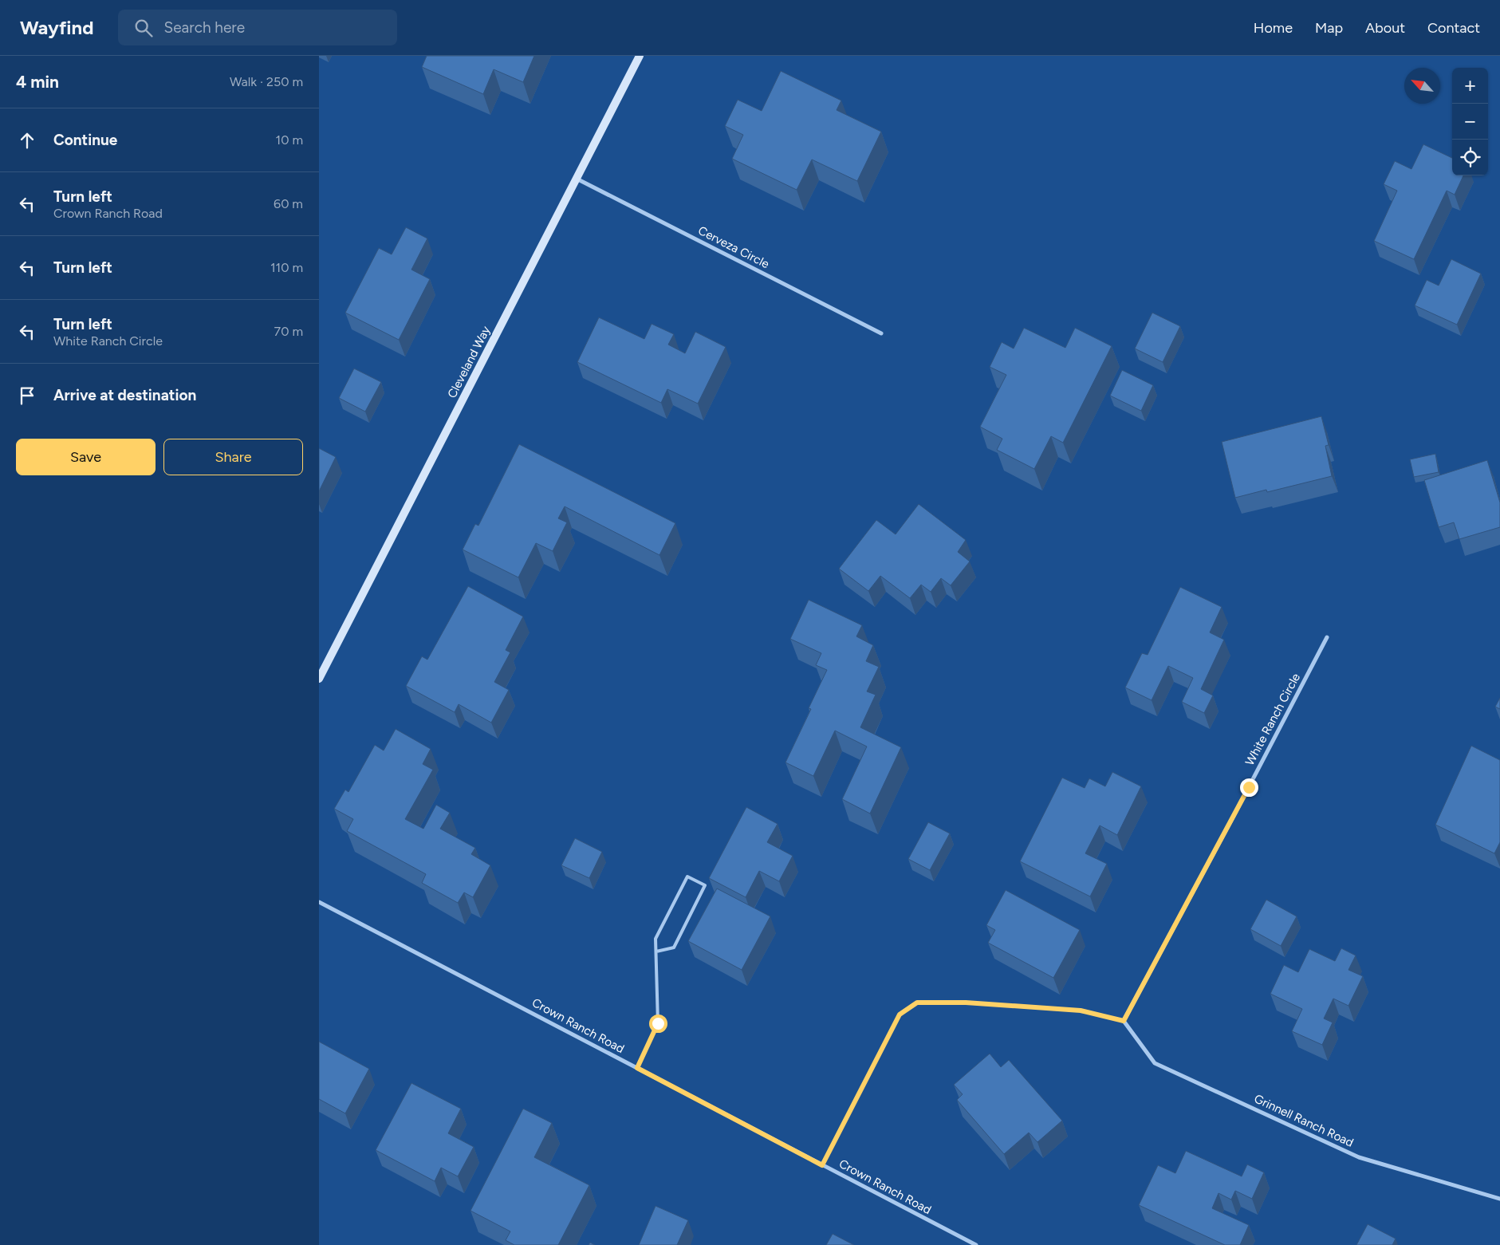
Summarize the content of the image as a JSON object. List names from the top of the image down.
{
  "streets": {
    "street": [
      "Cerveza Circle",
      "Cleveland Way",
      "White Ranch Circle",
      "Crown Ranch Road",
      "Grinnell Ranch Road"
    ]
  },
  "crossings": [
    ["Cerveza Circle", "Cleveland Way"],
    ["White Ranch Circle", "Grinnell Ranch Road"]
  ],
  "north": "top left",
  "page": {
    "header": "Wayfind",
    "search": "Search here",
    "nav": [
      "Home",
      "Map",
      "About",
      "Contact"
    ],
    "heading": ["4 min", "Walk · 250 m"],
    "map_buttons": ["+", "−"],
    "list": [
      ["Continue", "10 m"],
      ["Turn left", "Crown Ranch Road", "60 m"],
      ["Turn left", "110 m"],
      ["Turn left", "White Ranch Circle", "70 m"],
      "Arrive at destination"
    ],
    "buttons": ["Save", "Share"]
  }
}
